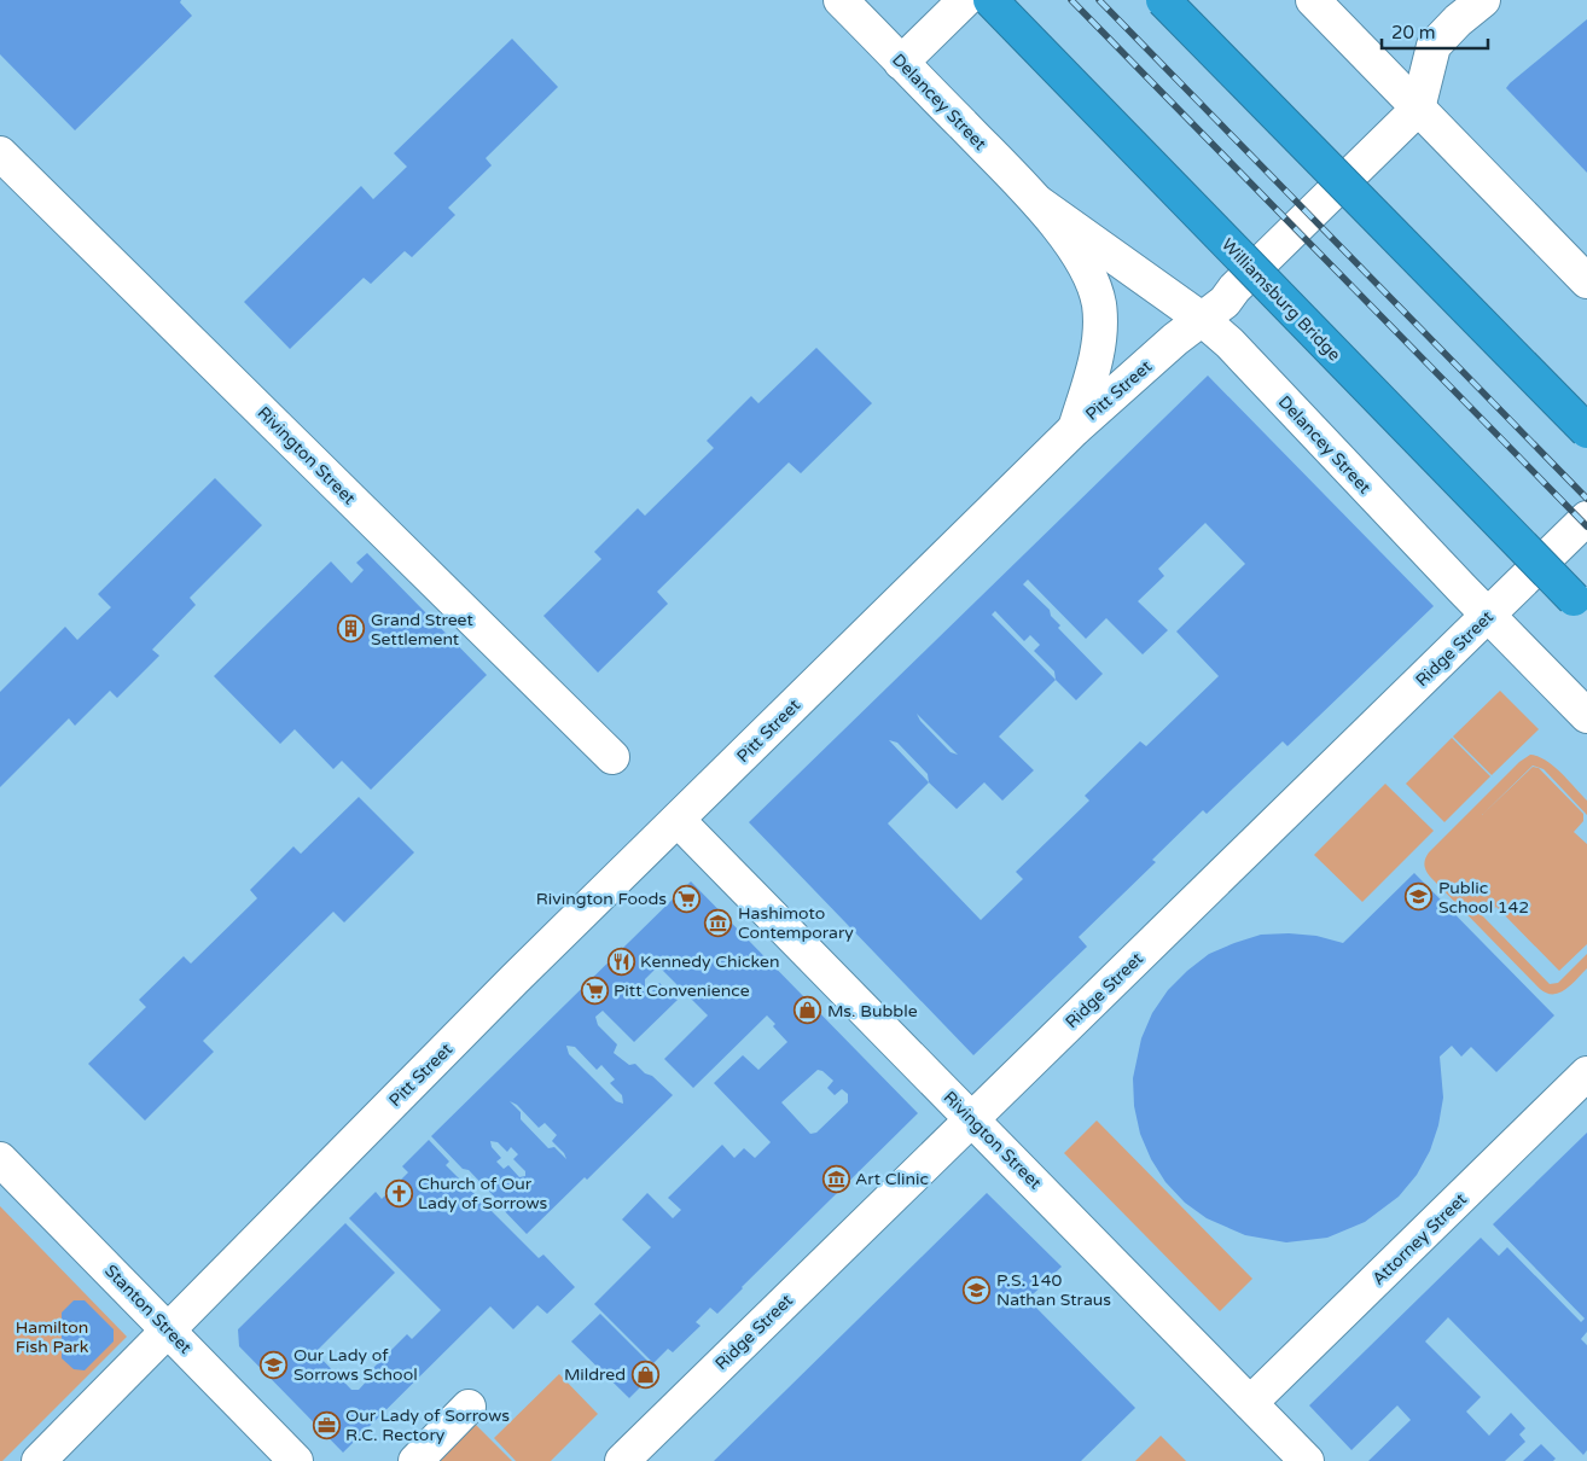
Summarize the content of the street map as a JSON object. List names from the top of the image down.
{
  "streets": {
    "highway": ["Williamsburg Bridge"],
    "street": [
      "Delancey Street",
      "Pitt Street",
      "Rivington Street",
      "Ridge Street",
      "Attorney Street",
      "Stanton Street"
    ]
  },
  "crossings": [
    ["Delancey Street", "Pitt Street"],
    ["Delancey Street", "Ridge Street"],
    ["Pitt Street", "Rivington Street"],
    ["Pitt Street", "Stanton Street"],
    ["Rivington Street", "Ridge Street"],
    ["Rivington Street", "Attorney Street"]
  ],
  "parks": ["Hamilton Fish Park"],
  "places": {
    "building": ["Grand Street Settlement"],
    "school or university": ["Public School 142", "P.S. 140 Nathan Straus", "Our Lady of Sorrows School"],
    "supermarket": ["Rivington Foods", "Pitt Convenience"],
    "museum": ["Hashimoto Contemporary", "Art Clinic"],
    "restaurant": ["Kennedy Chicken"],
    "shop": ["Ms. Bubble", "Mildred"],
    "church": ["Church of Our Lady of Sorrows"],
    "office": ["Our Lady of Sorrows R.C. Rectory"]
  },
  "scale_bar": "20 m"
}
